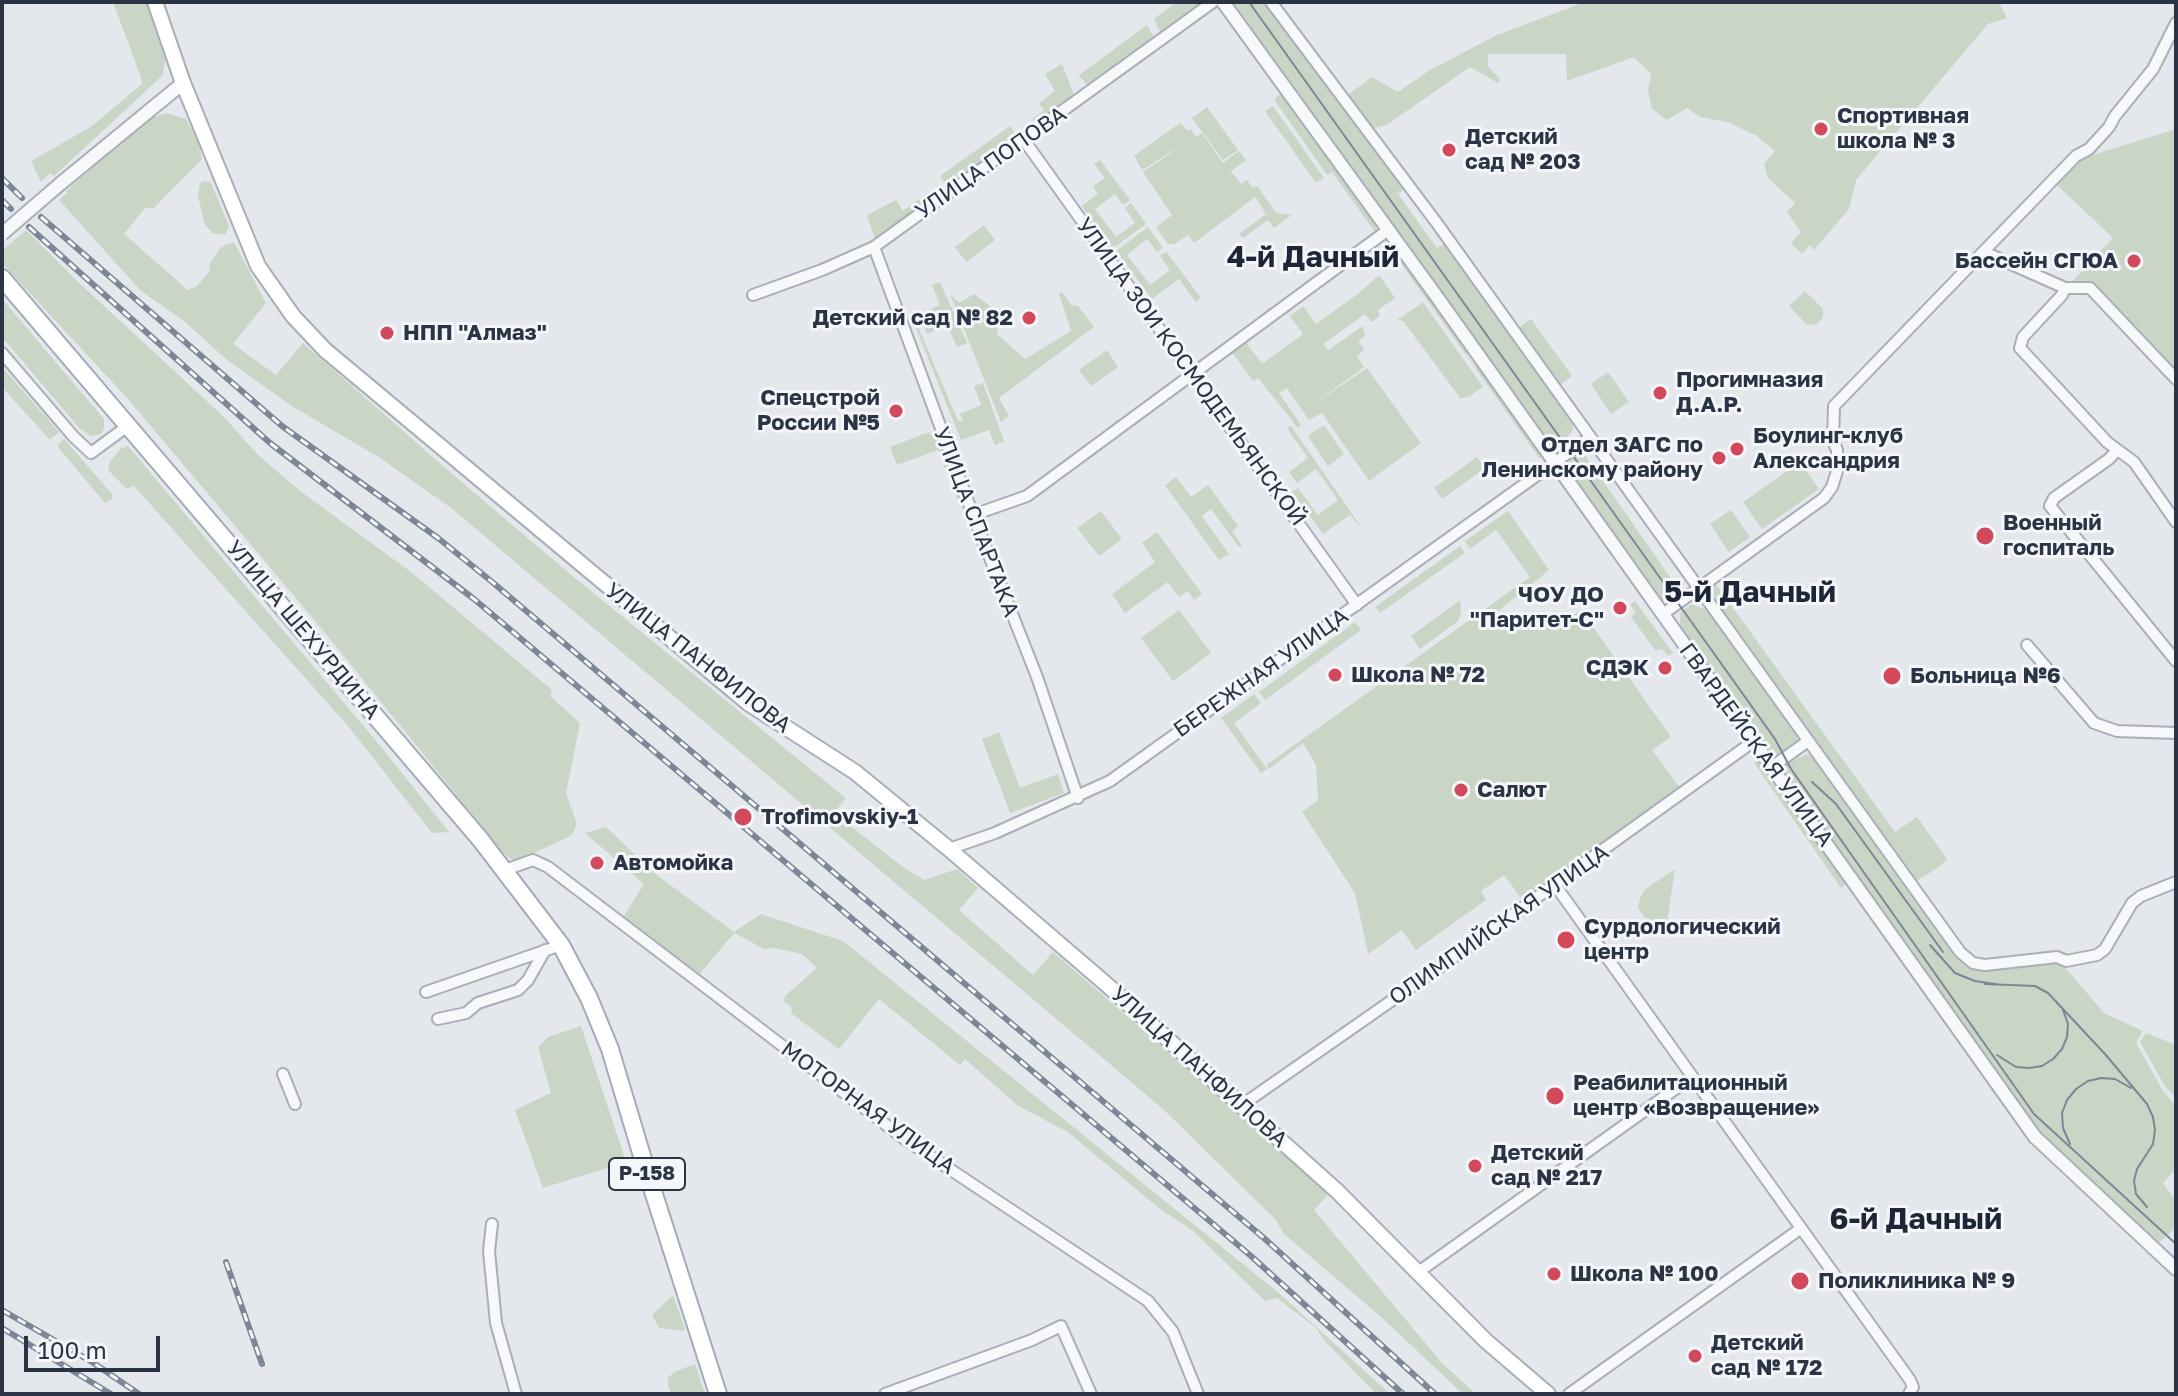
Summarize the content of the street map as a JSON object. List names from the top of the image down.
{
  "streets": {
    "main road": ["УЛИЦА ШЕХУРДИНА", "УЛИЦА ПАНФИЛОВА", "Р-158"],
    "street": [
      "УЛИЦА ПОПОВА",
      "УЛИЦА ЗОИ КОСМОДЕМЬЯНСКОЙ",
      "УЛИЦА СПАРТАКА",
      "БЕРЕЖНАЯ УЛИЦА",
      "ГВАРДЕЙСКАЯ УЛИЦА",
      "ОЛИМПИЙСКАЯ УЛИЦА",
      "МОТОРНАЯ УЛИЦА"
    ]
  },
  "crossings": [
    ["УЛИЦА ПОПОВА", "УЛИЦА ЗОИ КОСМОДЕМЬЯНСКОЙ"],
    ["УЛИЦА ПОПОВА", "УЛИЦА СПАРТАКА"],
    ["УЛИЦА ЗОИ КОСМОДЕМЬЯНСКОЙ", "БЕРЕЖНАЯ УЛИЦА"],
    ["УЛИЦА СПАРТАКА", "БЕРЕЖНАЯ УЛИЦА"],
    ["УЛИЦА ШЕХУРДИНА", "МОТОРНАЯ УЛИЦА"],
    ["УЛИЦА ПАНФИЛОВА", "БЕРЕЖНАЯ УЛИЦА"],
    ["УЛИЦА ПАНФИЛОВА", "ОЛИМПИЙСКАЯ УЛИЦА"],
    ["БЕРЕЖНАЯ УЛИЦА", "ГВАРДЕЙСКАЯ УЛИЦА"],
    ["ГВАРДЕЙСКАЯ УЛИЦА", "ОЛИМПИЙСКАЯ УЛИЦА"]
  ],
  "districts": ["4-й Дачный", "5-й Дачный", "6-й Дачный"],
  "places": [
    "Спортивная школа № 3",
    "Детский сад № 203",
    "Бассейн СГЮА",
    "Детский сад № 82",
    "НПП \"Алмаз\"",
    "Прогимназия Д.А.Р.",
    "Спецстрой России №5",
    "Боулинг-клуб Александрия",
    "Отдел ЗАГС по Ленинскому району",
    "Военный госпиталь",
    "ЧОУ ДО \"Паритет-С\"",
    "СДЭК",
    "Школа № 72",
    "Больница №6",
    "Салют",
    "Trofimovskiy-1",
    "Автомойка",
    "Сурдологический центр",
    "Реабилитационный центр «Возвращение»",
    "Детский сад № 217",
    "Школа № 100",
    "Поликлиника № 9",
    "Детский сад № 172"
  ],
  "scale_bar": "100 m"
}
